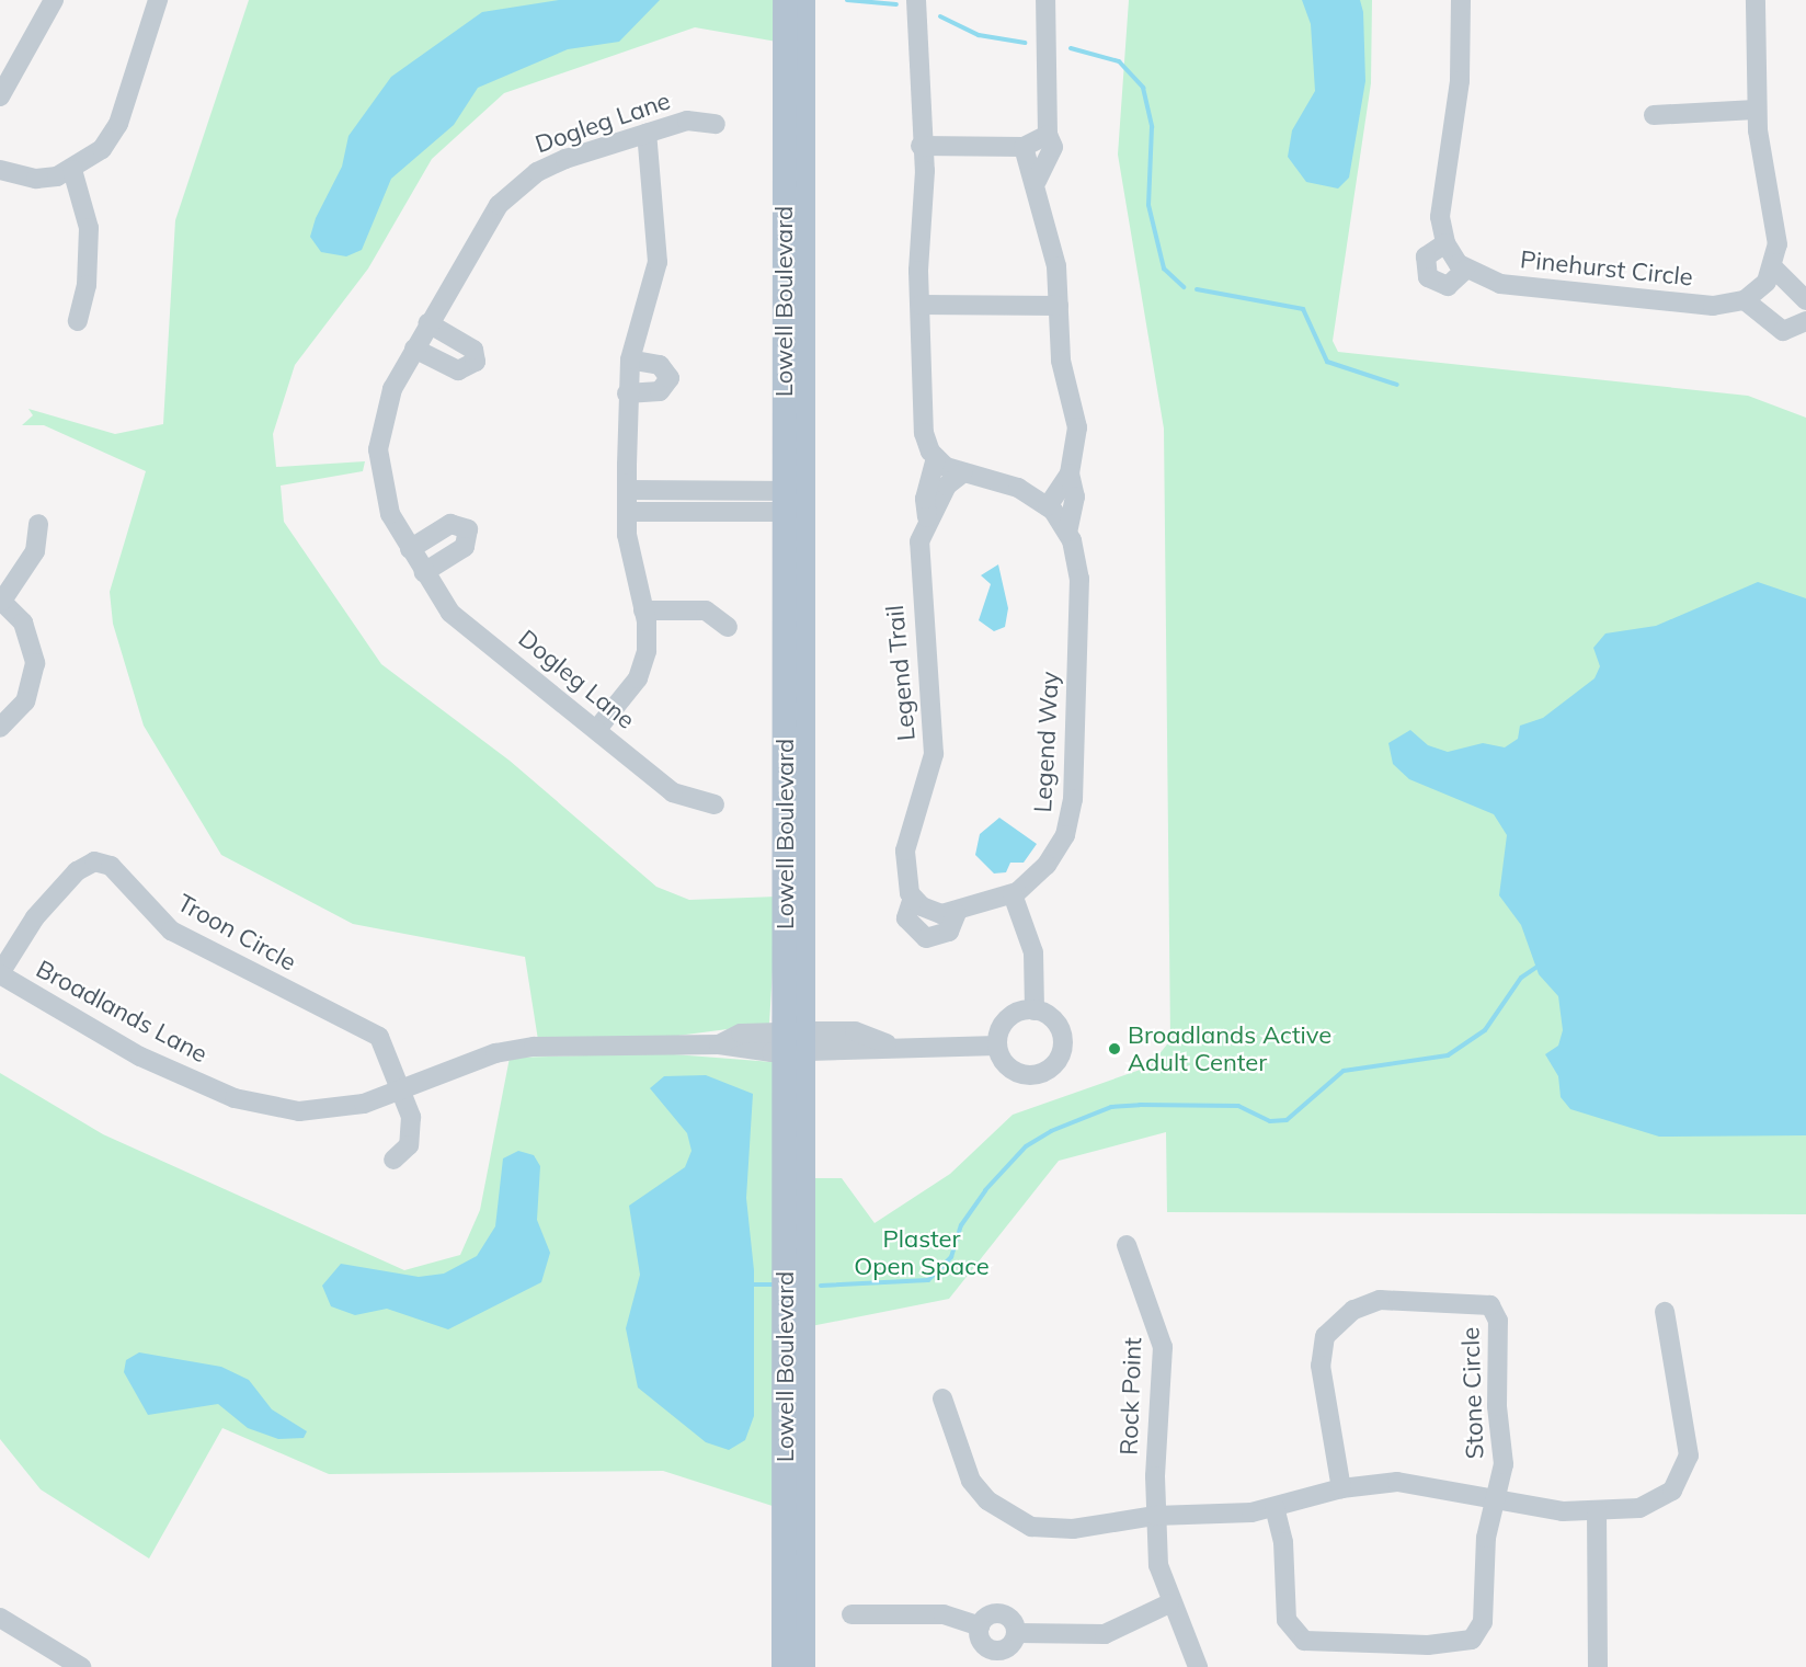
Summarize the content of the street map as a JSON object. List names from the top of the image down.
{
  "streets": {
    "main road": ["Lowell Boulevard"],
    "street": [
      "Dogleg Lane",
      "Pinehurst Circle",
      "Legend Trail",
      "Legend Way",
      "Troon Circle",
      "Broadlands Lane",
      "Stone Circle",
      "Rock Point"
    ]
  },
  "crossings": [
    ["Lowell Boulevard", "Broadlands Lane"],
    ["Legend Trail", "Legend Way"],
    ["Troon Circle", "Broadlands Lane"]
  ],
  "parks": ["Plaster Open Space"],
  "places": ["Broadlands Active Adult Center"]
}
